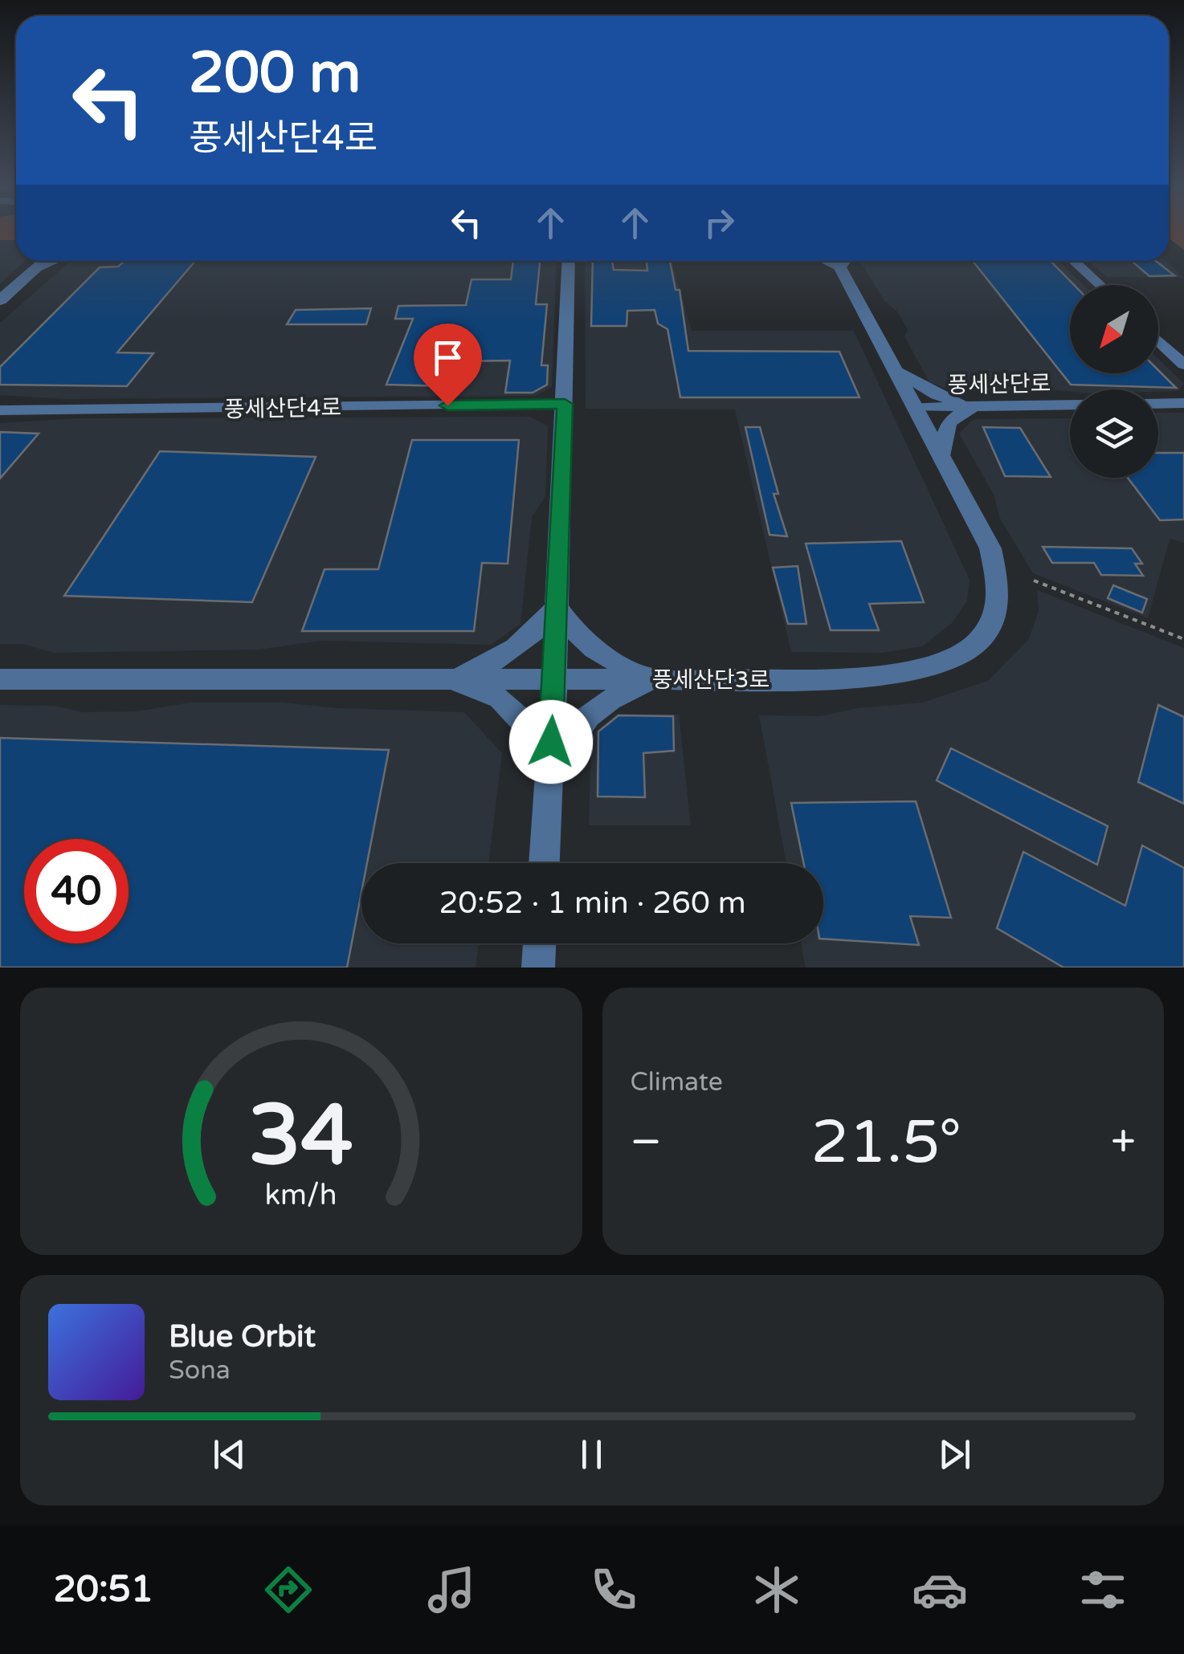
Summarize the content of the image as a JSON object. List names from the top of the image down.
{
  "streets": {
    "street": ["풍세산단로", "풍세산단4로", "풍세산단3로"]
  },
  "crossings": [
    ["풍세산단로", "풍세산단3로"]
  ],
  "north": "bottom left",
  "page": {
    "turn": ["200 m", "풍세산단4로"],
    "limit": "40",
    "trip": "20:52 · 1 min · 260 m",
    "tile": "Climate",
    "heat": ["−", "21.5°", "+"],
    "song": ["Blue Orbit", "Sona"],
    "tabs": "20:51",
    "gauge": ["34", "km/h"]
  }
}
